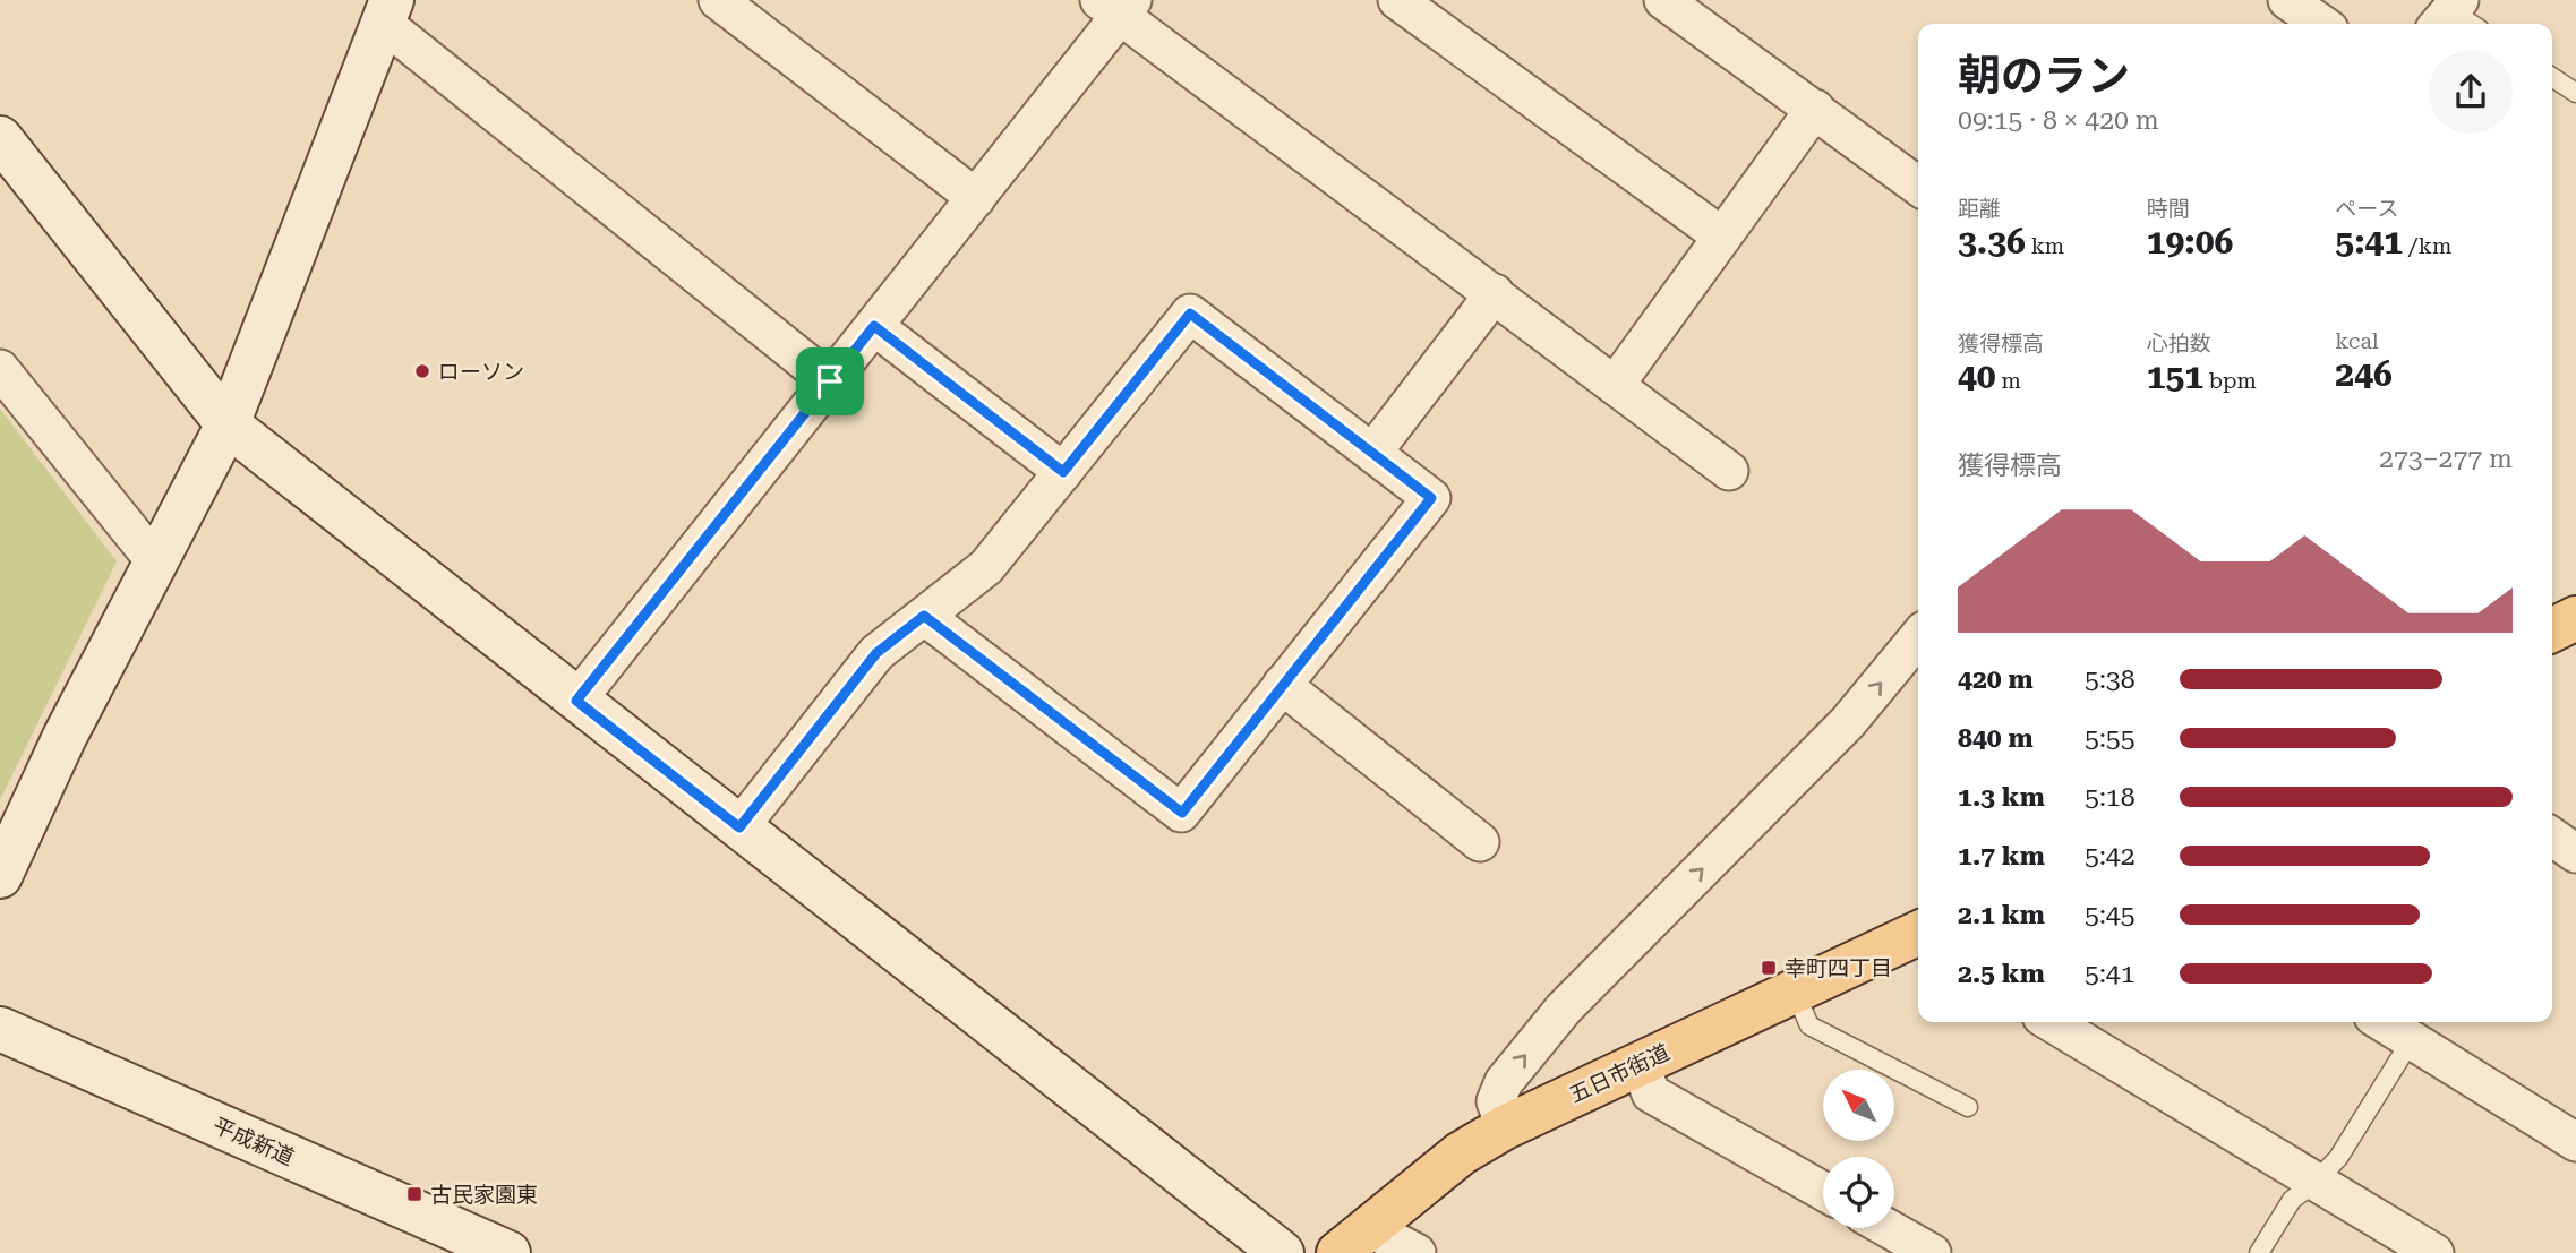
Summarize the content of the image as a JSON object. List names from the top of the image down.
{
  "streets": {
    "main road": ["五日市街道"],
    "street": ["平成新道"]
  },
  "places": {
    "other": ["ローソン"],
    "transit": ["幸町四丁目", "古民家園東"]
  },
  "north": "top left",
  "page": {
    "heading": ["朝のラン", "09:15 · 8 × 420 m"],
    "stats": [
      ["距離", "3.36 km"],
      ["時間", "19:06"],
      ["ペース", "5:41 /km"],
      ["獲得標高", "40 m"],
      ["心拍数", "151 bpm"],
      ["kcal", "246"]
    ],
    "chart": ["獲得標高", "273–277 m"],
    "list": [
      {
        "name": "420 m",
        "note": "5:38"
      },
      {
        "name": "840 m",
        "note": "5:55"
      },
      {
        "name": "1.3 km",
        "note": "5:18"
      },
      {
        "name": "1.7 km",
        "note": "5:42"
      },
      {
        "name": "2.1 km",
        "note": "5:45"
      },
      {
        "name": "2.5 km",
        "note": "5:41"
      }
    ]
  }
}
